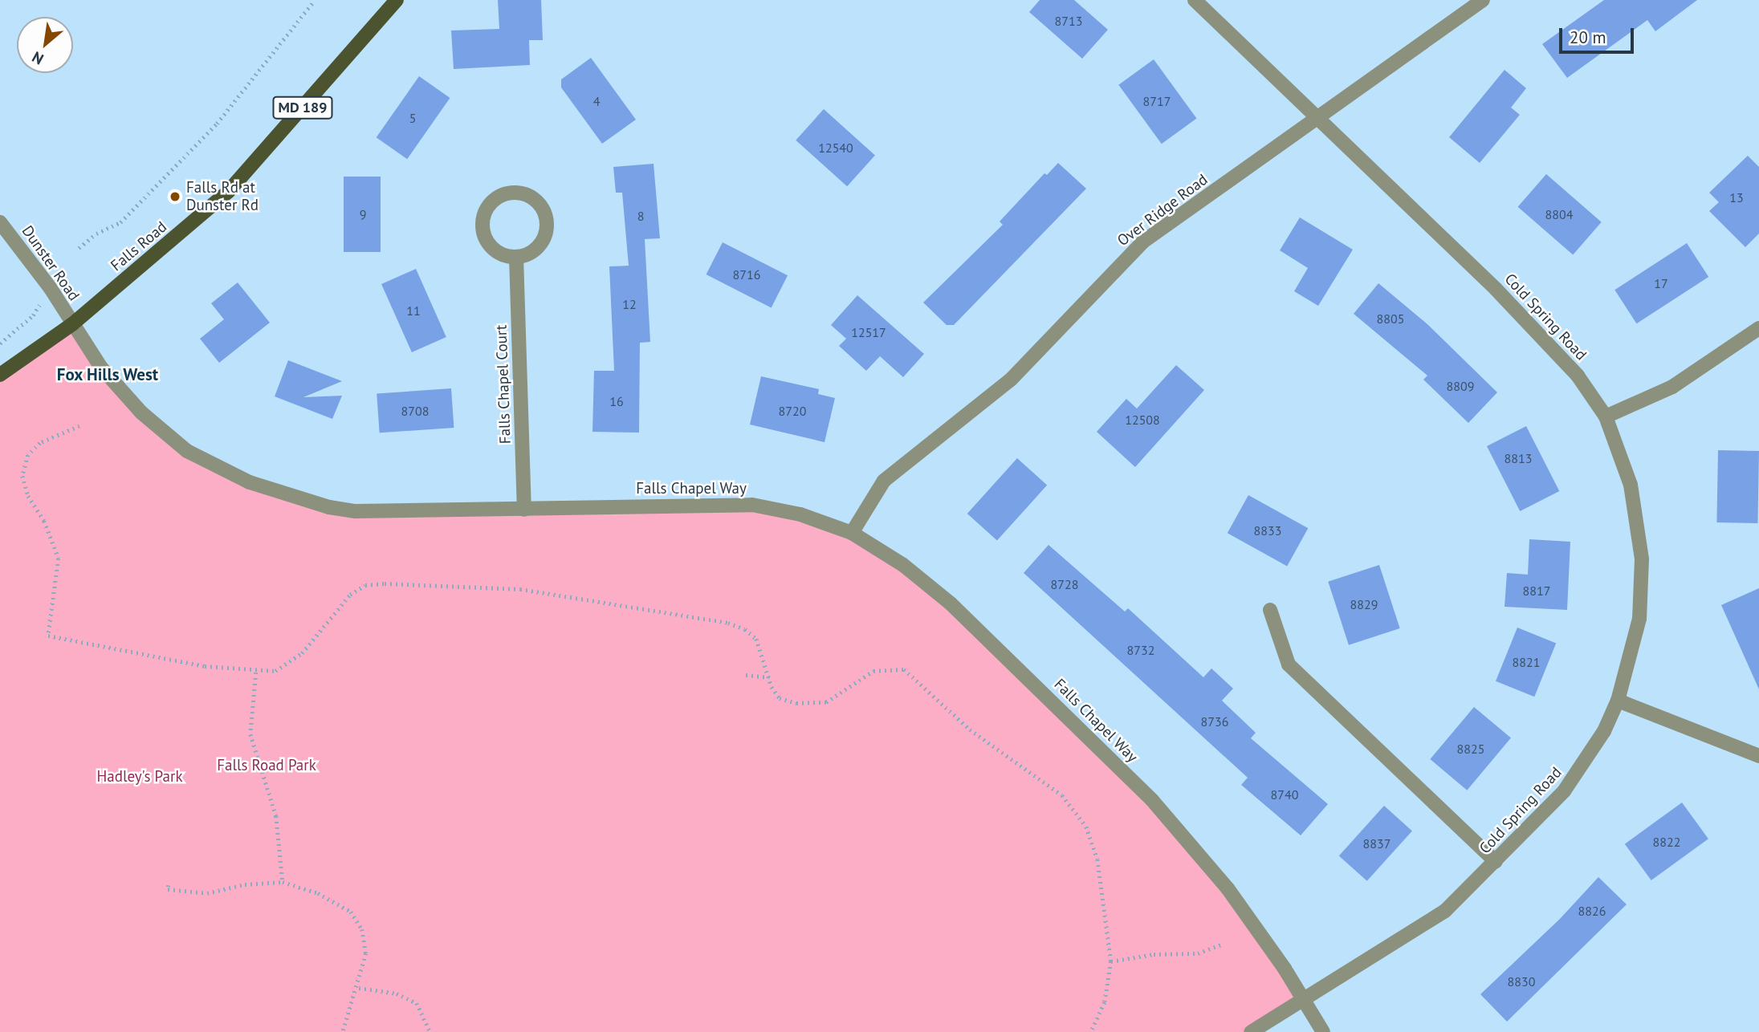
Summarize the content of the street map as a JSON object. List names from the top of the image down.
{
  "streets": {
    "main road": ["MD 189", "Falls Road"],
    "street": [
      "Over Ridge Road",
      "Dunster Road",
      "Cold Spring Road",
      "Falls Chapel Court",
      "Falls Chapel Way"
    ]
  },
  "crossings": [
    ["Over Ridge Road", "Cold Spring Road"],
    ["Over Ridge Road", "Falls Chapel Way"],
    ["Falls Road", "Dunster Road"],
    ["Falls Road", "Falls Chapel Way"],
    ["Dunster Road", "Falls Chapel Way"],
    ["Cold Spring Road", "Falls Chapel Way"],
    ["Falls Chapel Court", "Falls Chapel Way"]
  ],
  "districts": ["Fox Hills West"],
  "parks": ["Falls Road Park", "Hadley's Park"],
  "places": ["Falls Rd at Dunster Rd"],
  "house_numbers": [
    "8713",
    "4",
    "8717",
    "5",
    "12540",
    "13",
    "9",
    "8804",
    "8",
    "8716",
    "17",
    "12",
    "11",
    "8805",
    "12517",
    "8809",
    "16",
    "8708",
    "8720",
    "12508",
    "8813",
    "8833",
    "8728",
    "8817",
    "8829",
    "8732",
    "8821",
    "8736",
    "8825",
    "8740",
    "8822",
    "8837",
    "8826",
    "8830"
  ],
  "scale_bar": "20 m",
  "north": "bottom left"
}
